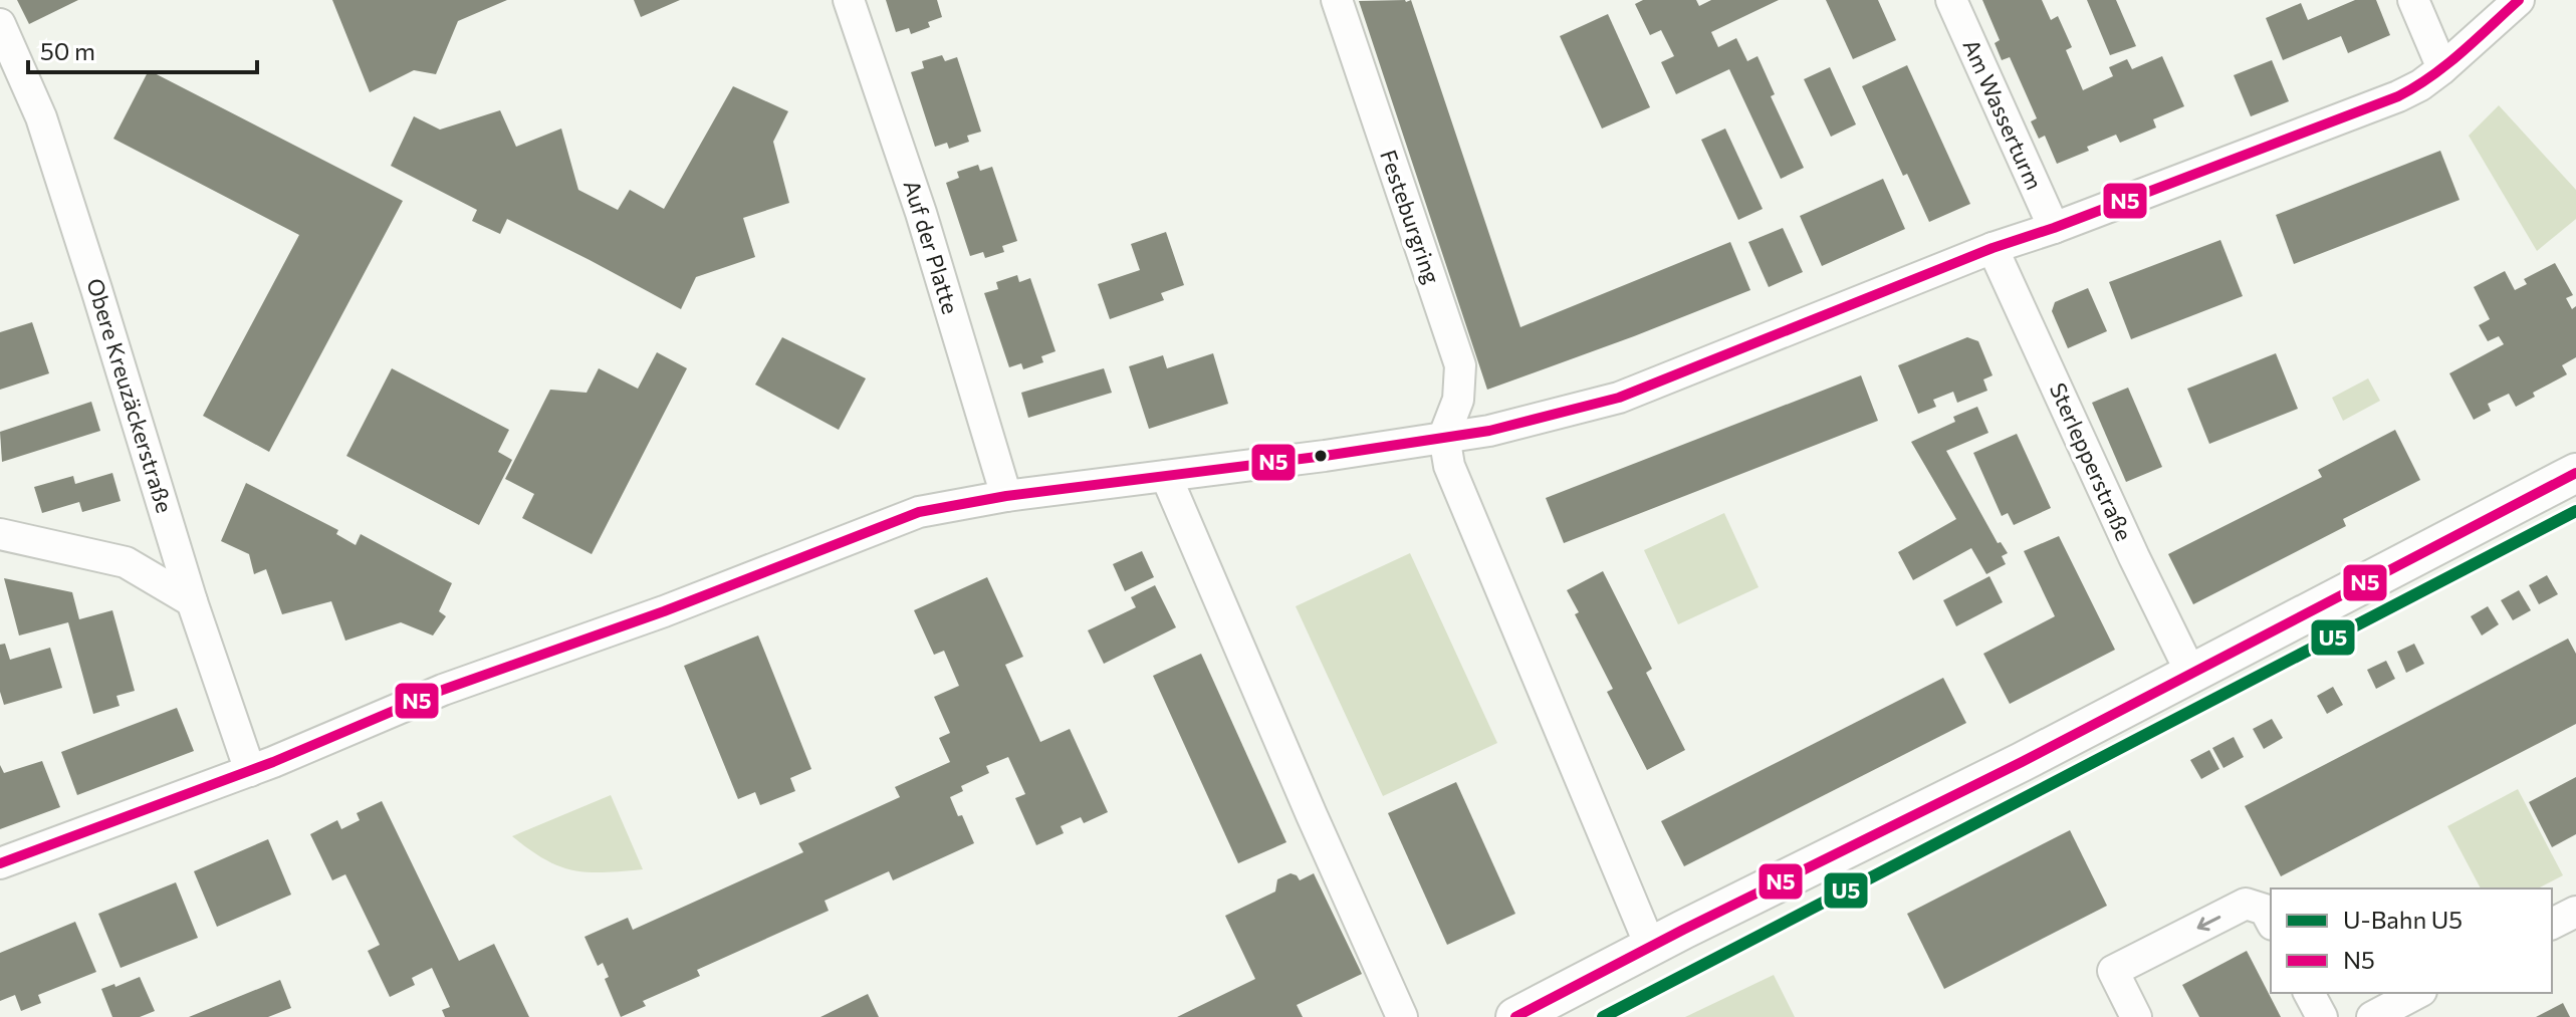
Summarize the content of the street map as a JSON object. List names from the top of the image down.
{
  "streets": {
    "street": [
      "Am Wasserturm",
      "Festeburgring",
      "Auf der Platte",
      "Obere Kreuzäckerstraße",
      "Sterlepperstraße"
    ]
  },
  "lines": ["transit line N5", "metro line U5"],
  "legend": ["U-Bahn U5", "N5"],
  "scale_bar": "50 m"
}
